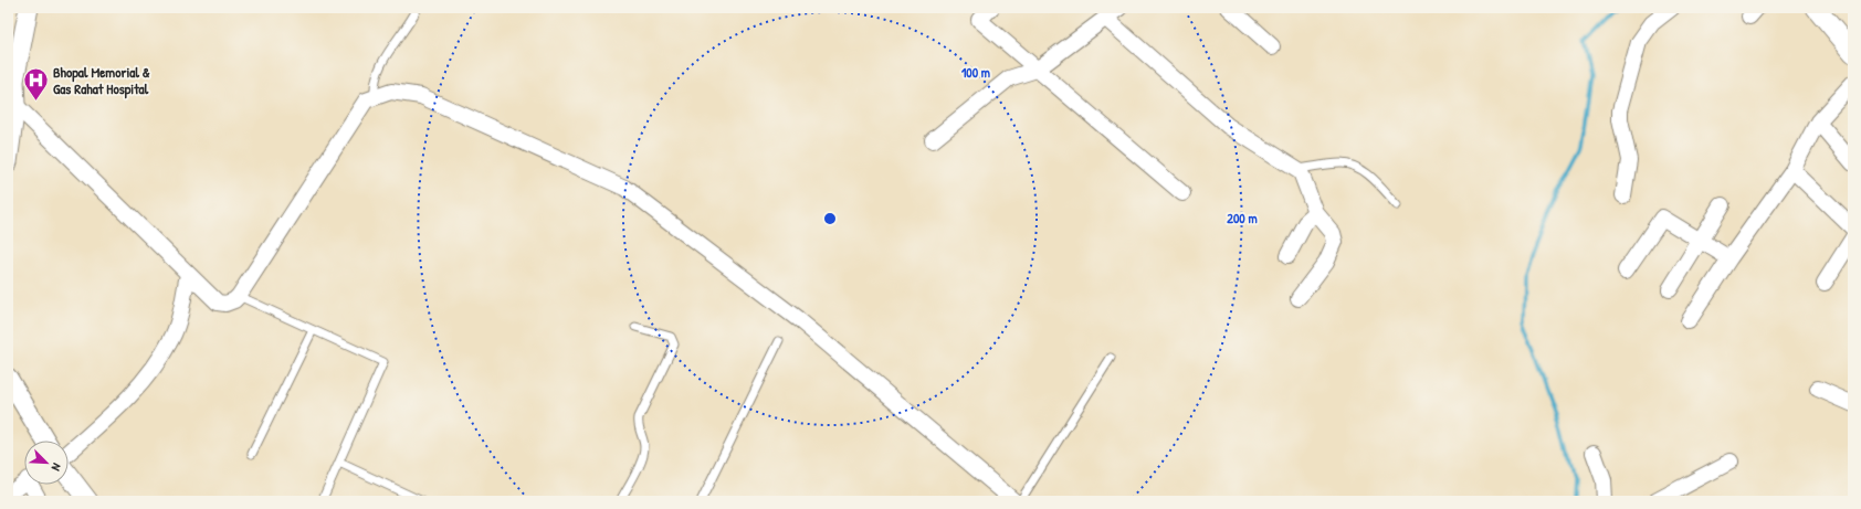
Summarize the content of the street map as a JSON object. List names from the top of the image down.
{
  "places": {
    "hospital": ["Bhopal Memorial & Gas Rahat Hospital"]
  },
  "north": "bottom right",
  "rings": ["100 m", "200 m"]
}
